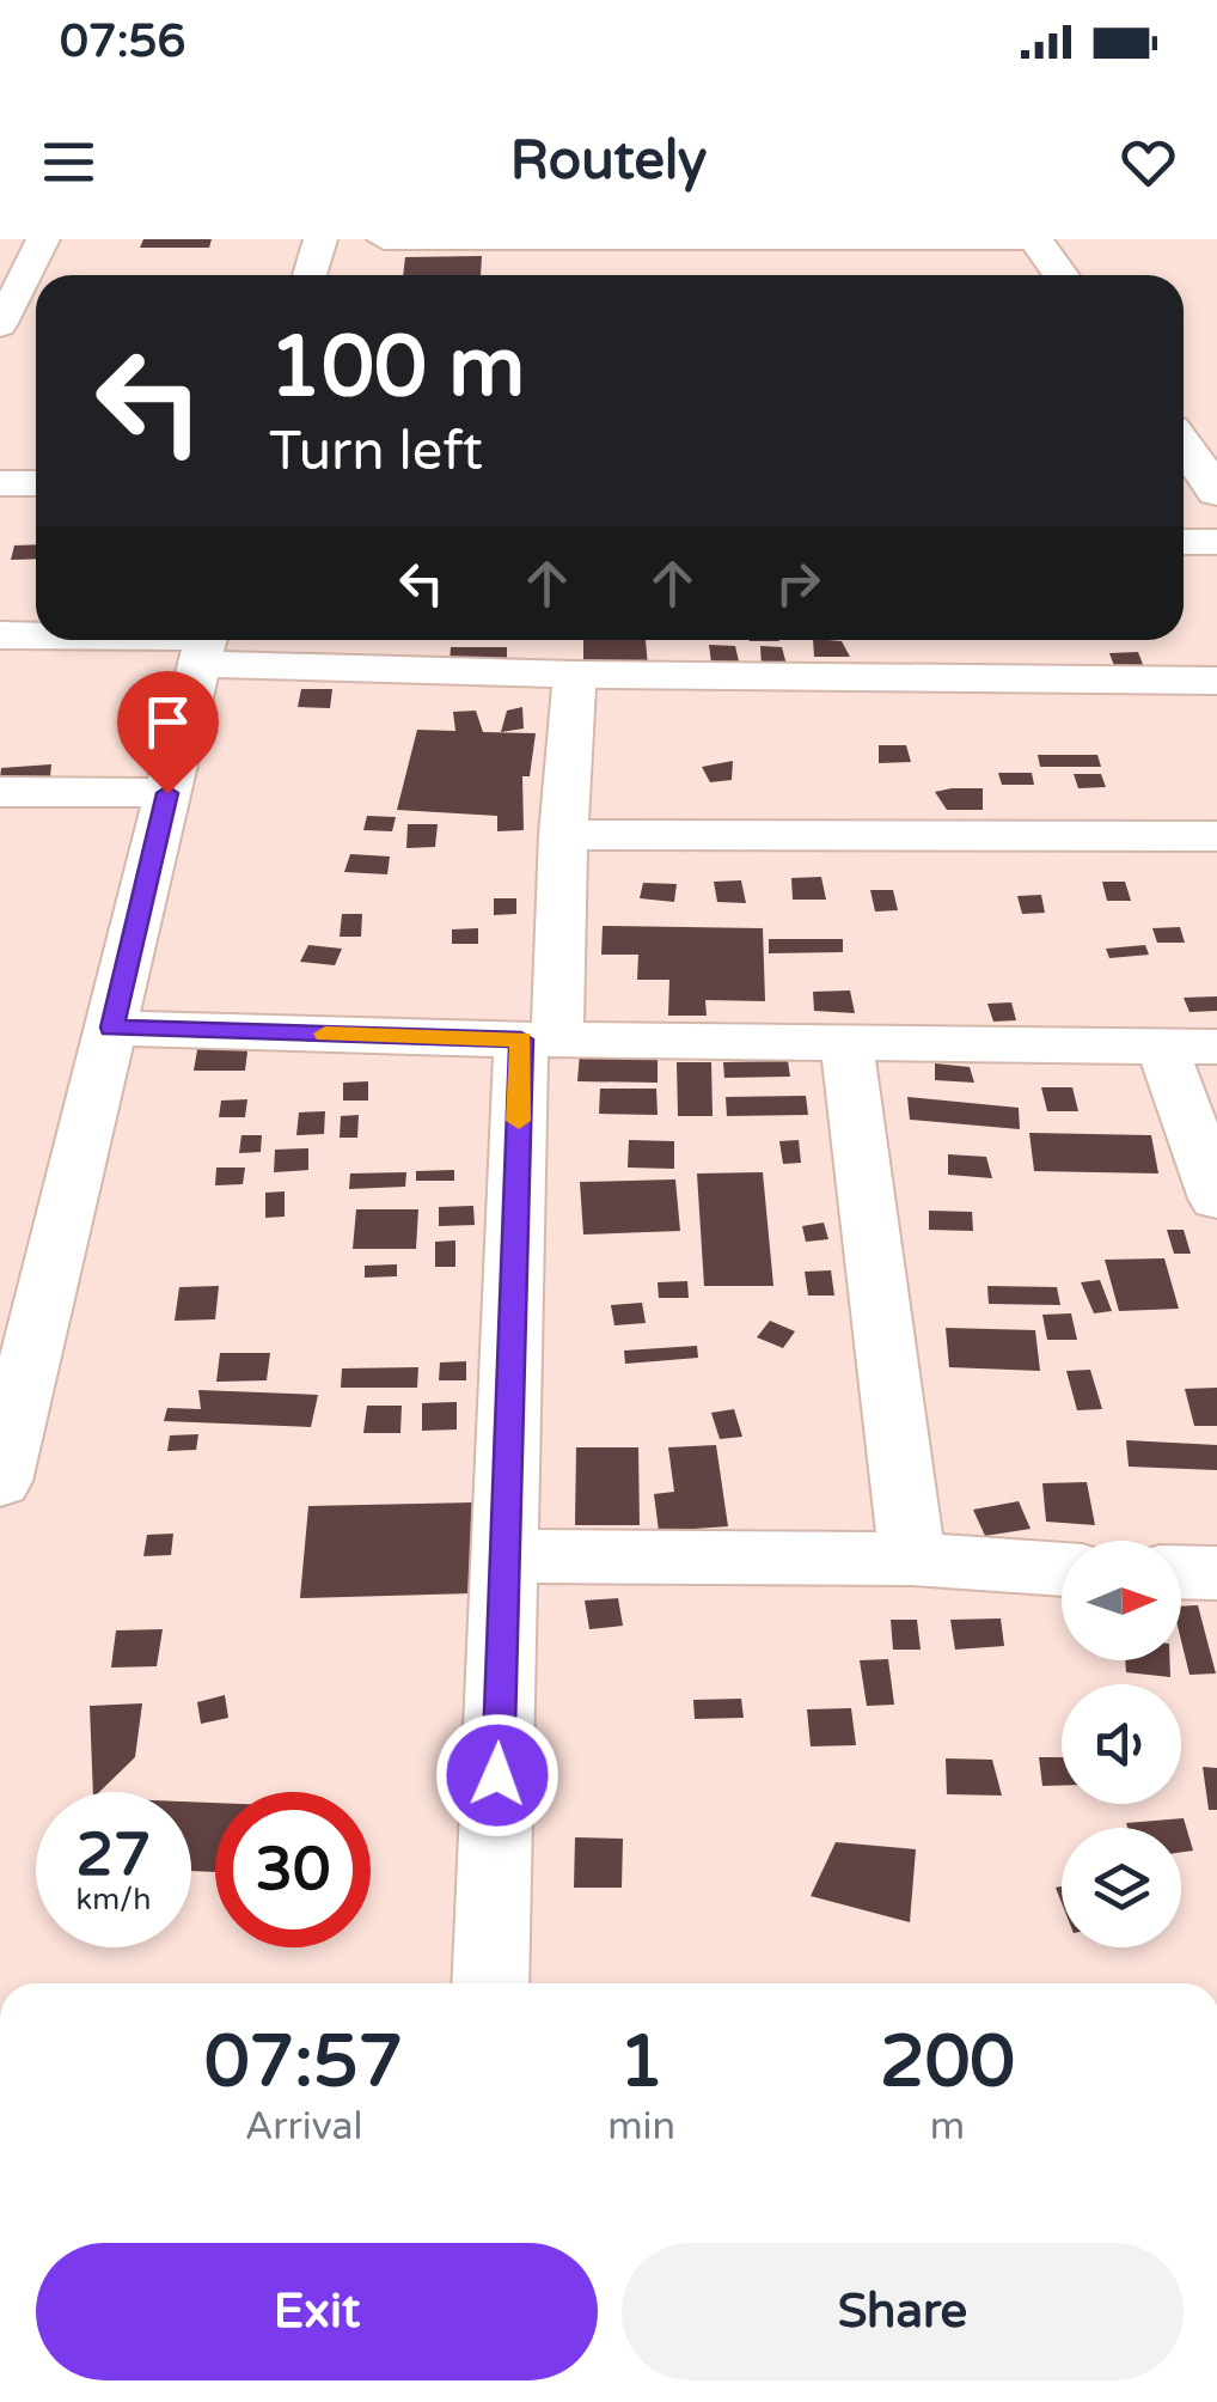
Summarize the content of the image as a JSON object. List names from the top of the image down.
{
  "north": "right",
  "page": {
    "status": "07:56",
    "header": "Routely",
    "turn": ["100 m", "Turn left"],
    "speed": "27 km/h",
    "limit": "30",
    "eta": [
      "07:57",
      "Arrival",
      "1",
      "min",
      "200",
      "m"
    ],
    "buttons": ["Exit", "Share"]
  }
}
